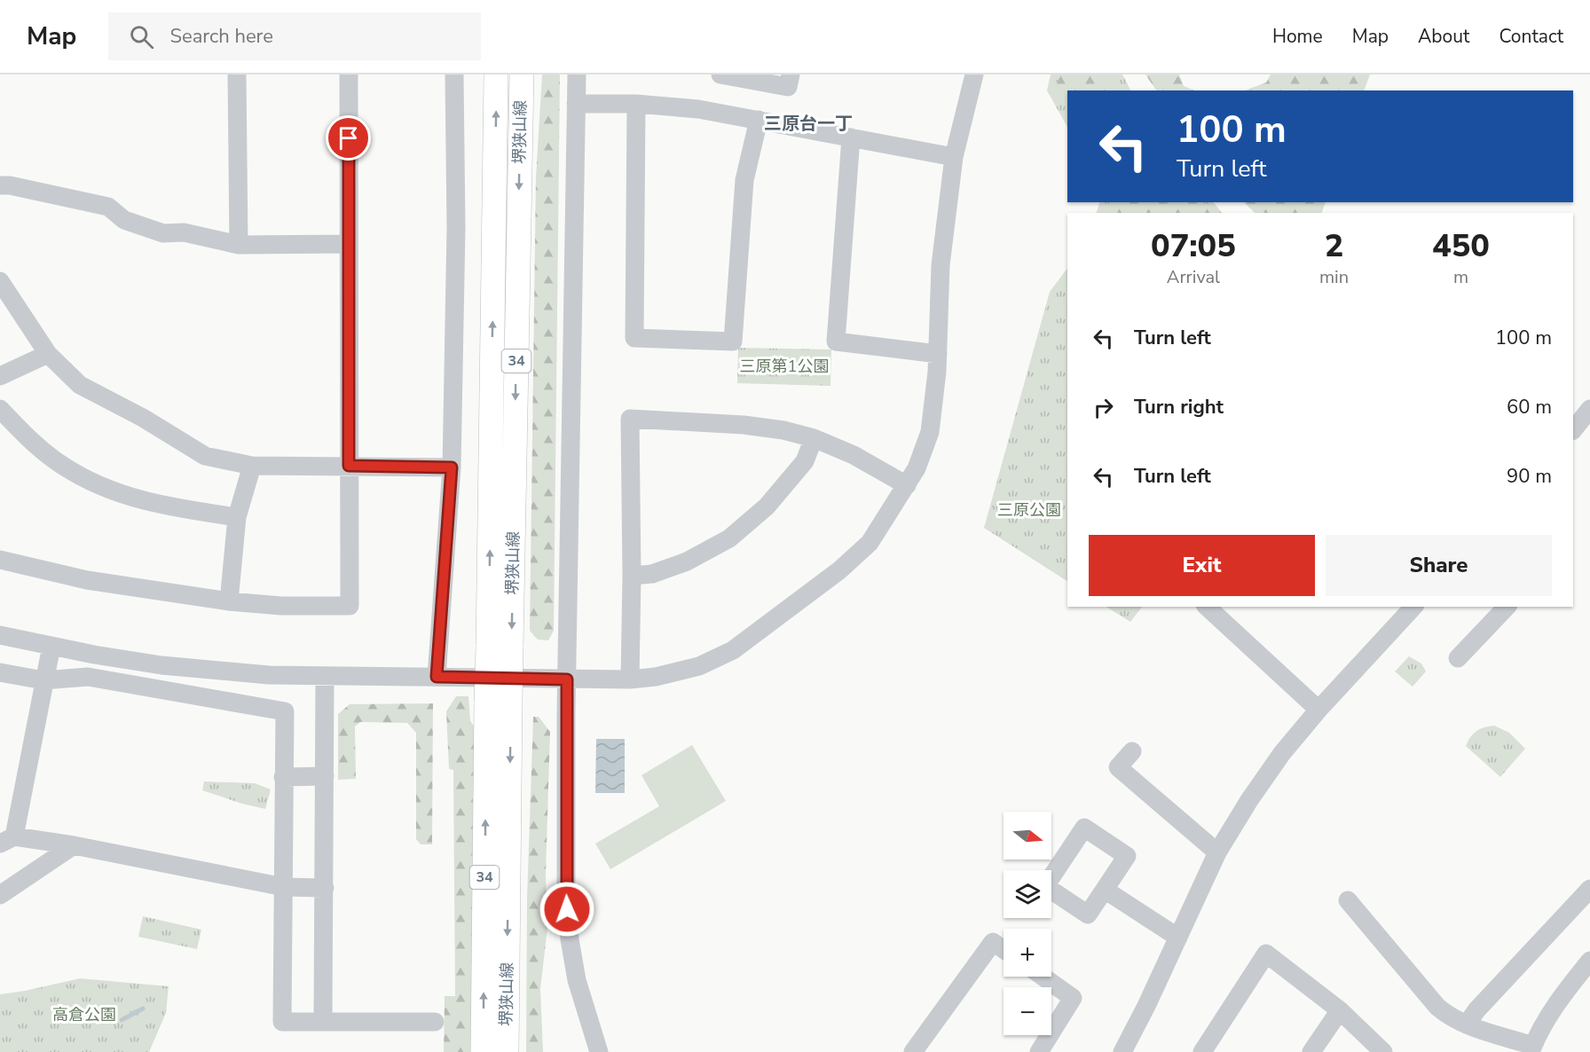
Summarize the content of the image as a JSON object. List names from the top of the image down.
{
  "streets": {
    "main road": ["堺狭山線", "34"]
  },
  "districts": ["三原台一丁"],
  "parks": ["三原第1公園", "三原公園", "高倉公園"],
  "north": "right",
  "page": {
    "header": "Map",
    "search": "Search here",
    "nav": [
      "Home",
      "Map",
      "About",
      "Contact"
    ],
    "turn": ["100 m", "Turn left"],
    "eta": [
      "07:05",
      "Arrival",
      "2",
      "min",
      "450",
      "m"
    ],
    "list": [
      {
        "name": "Turn left",
        "value": "100 m"
      },
      {
        "name": "Turn right",
        "value": "60 m"
      },
      {
        "name": "Turn left",
        "value": "90 m"
      }
    ],
    "buttons": ["Exit", "Share"],
    "map_buttons": ["+", "−"]
  }
}
